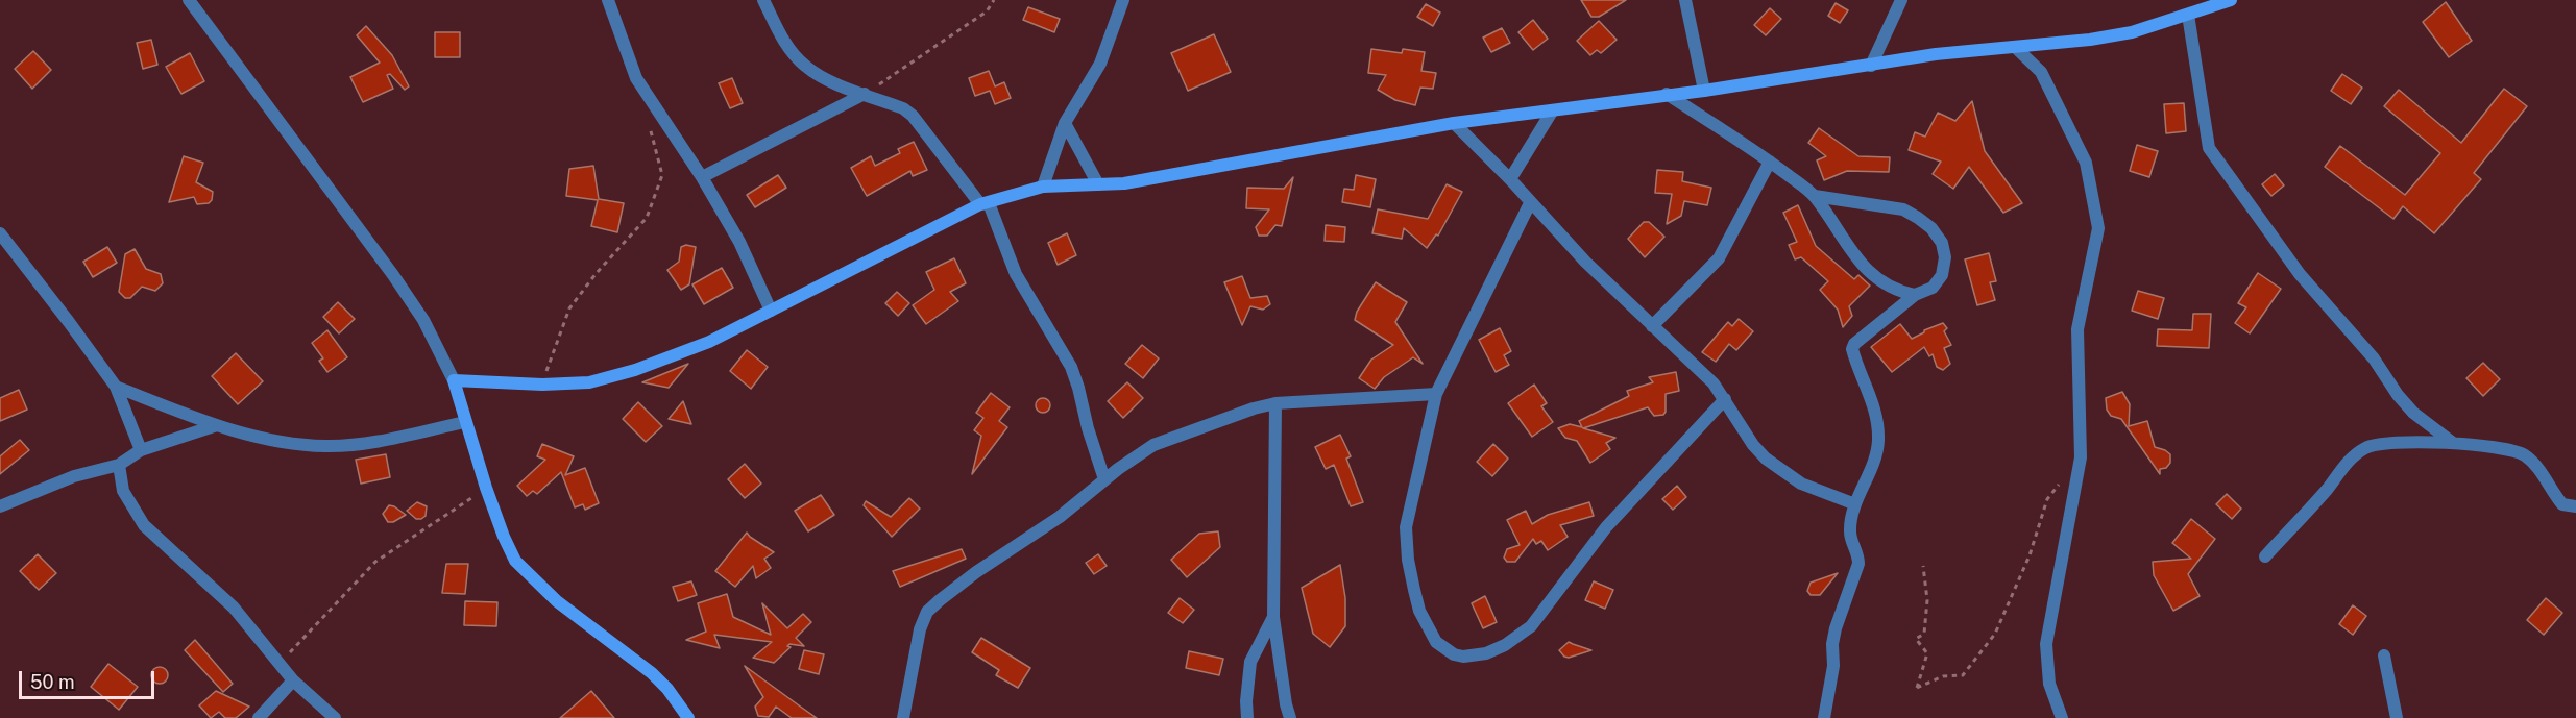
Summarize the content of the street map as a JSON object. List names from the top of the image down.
{
  "scale_bar": "50 m"
}
